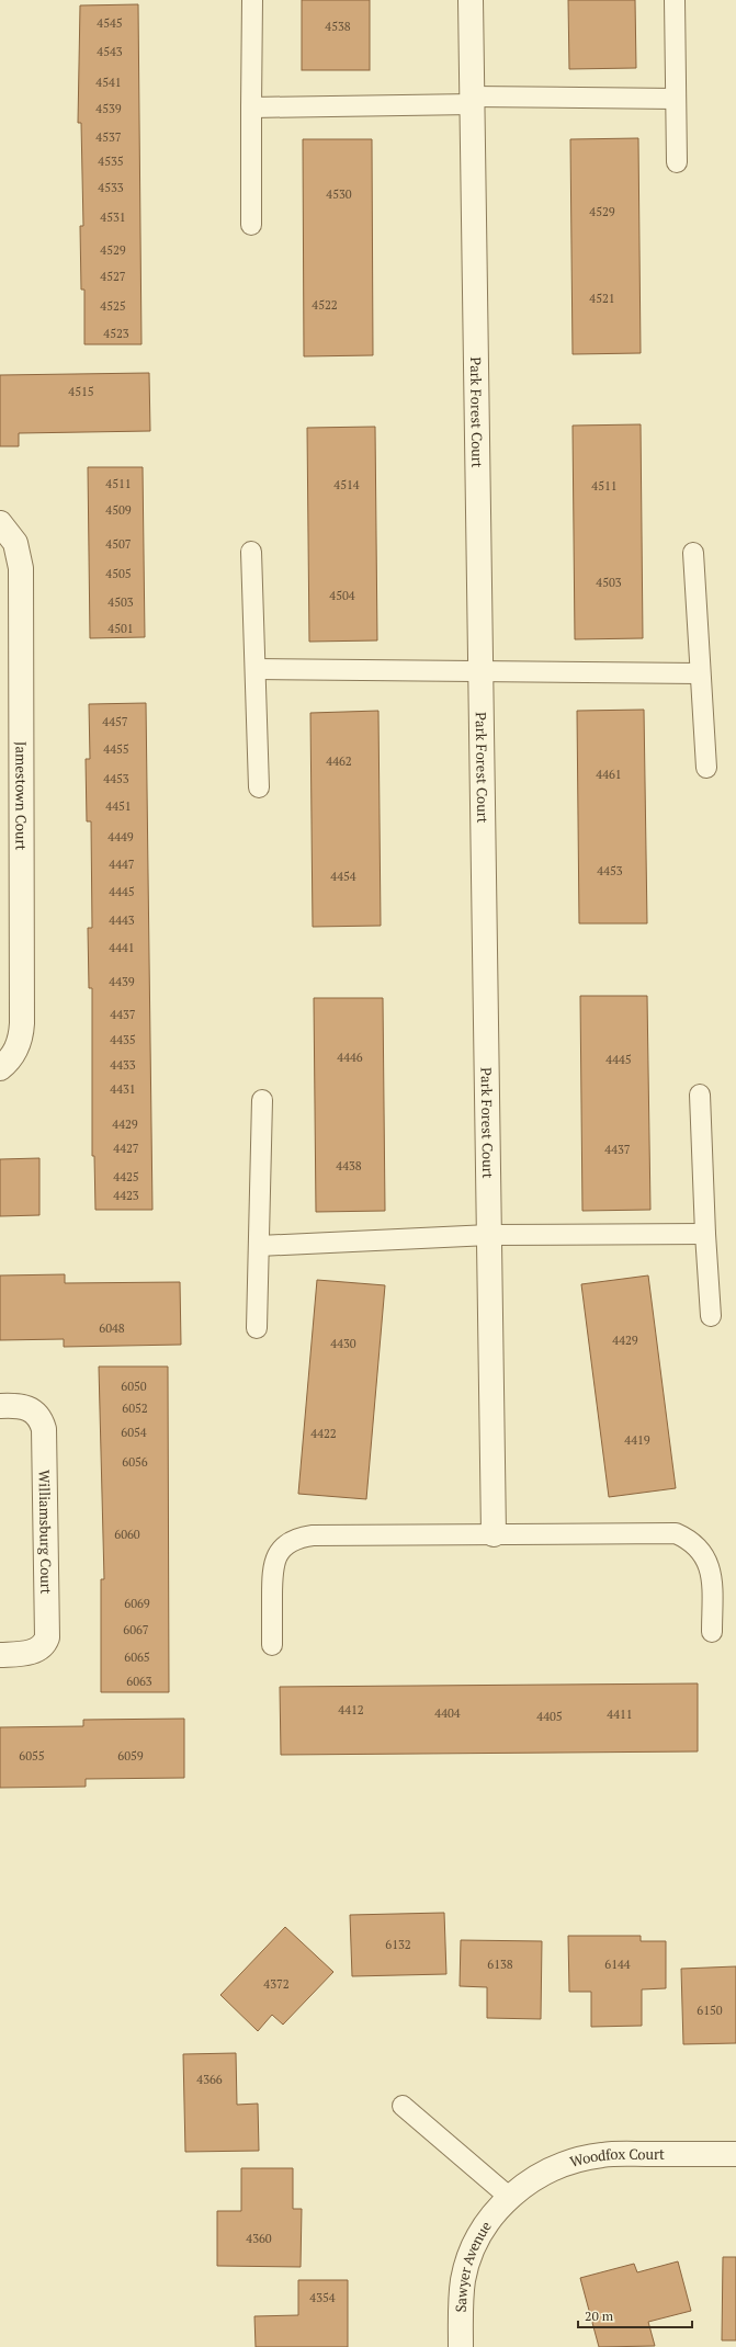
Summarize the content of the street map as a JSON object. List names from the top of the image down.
{
  "streets": {
    "street": [
      "Park Forest Court",
      "Jamestown Court",
      "Williamsburg Court",
      "Woodfox Court",
      "Sawyer Avenue"
    ]
  },
  "crossings": [
    ["Woodfox Court", "Sawyer Avenue"]
  ],
  "house_numbers": [
    "4545",
    "4538",
    "4543",
    "4541",
    "4539",
    "4537",
    "4535",
    "4533",
    "4530",
    "4529",
    "4531",
    "4529",
    "4527",
    "4521",
    "4522",
    "4525",
    "4523",
    "4515",
    "4511",
    "4514",
    "4511",
    "4509",
    "4507",
    "4505",
    "4503",
    "4504",
    "4503",
    "4501",
    "4457",
    "4455",
    "4462",
    "4461",
    "4453",
    "4451",
    "4449",
    "4447",
    "4453",
    "4454",
    "4445",
    "4443",
    "4441",
    "4439",
    "4437",
    "4435",
    "4446",
    "4445",
    "4433",
    "4431",
    "4429",
    "4427",
    "4437",
    "4438",
    "4425",
    "4423",
    "6048",
    "4429",
    "4430",
    "6050",
    "6052",
    "6054",
    "4422",
    "4419",
    "6056",
    "6060",
    "6069",
    "6067",
    "6065",
    "6063",
    "4412",
    "4404",
    "4411",
    "4405",
    "6055",
    "6059",
    "6132",
    "6138",
    "6144",
    "4372",
    "6150",
    "4366",
    "4360",
    "4354"
  ],
  "scale_bar": "20 m"
}
